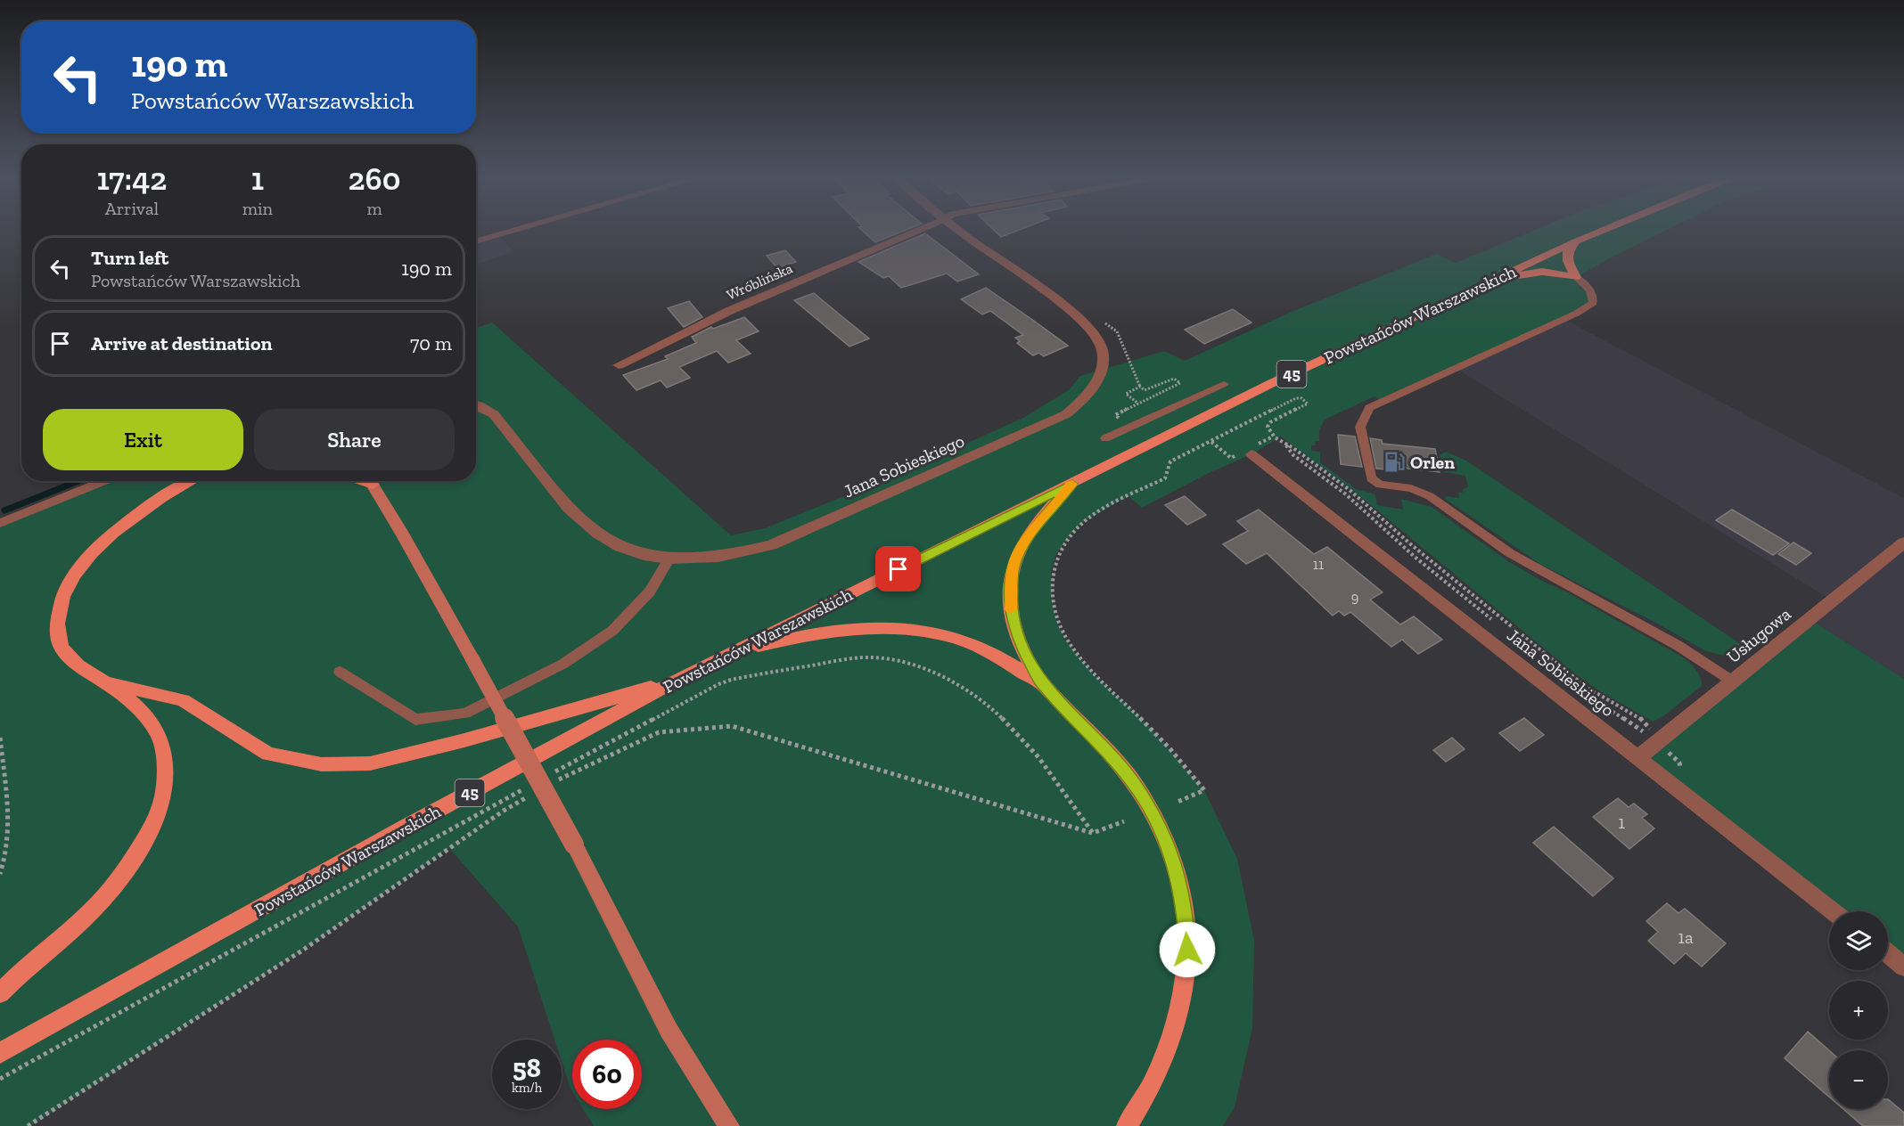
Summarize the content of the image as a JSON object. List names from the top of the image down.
{
  "streets": {
    "main road": ["Powstańców Warszawskich", "45"],
    "street": ["Wróblińska", "Jana Sobieskiego", "Usługowa"]
  },
  "crossings": [
    ["Jana Sobieskiego", "Usługowa"]
  ],
  "places": {
    "fuel station": ["Orlen"]
  },
  "house_numbers": [
    "11",
    "9",
    "1",
    "1a"
  ],
  "page": {
    "turn": ["190 m", "Powstańców Warszawskich"],
    "eta": [
      "17:42",
      "Arrival",
      "1",
      "min",
      "260",
      "m"
    ],
    "list": [
      {
        "name": "Turn left",
        "note": "Powstańców Warszawskich",
        "value": "190 m"
      },
      {
        "name": "Arrive at destination",
        "value": "70 m"
      }
    ],
    "buttons": ["Exit", "Share"],
    "map_buttons": ["+", "−"],
    "speed": "58 km/h",
    "limit": "60"
  }
}
